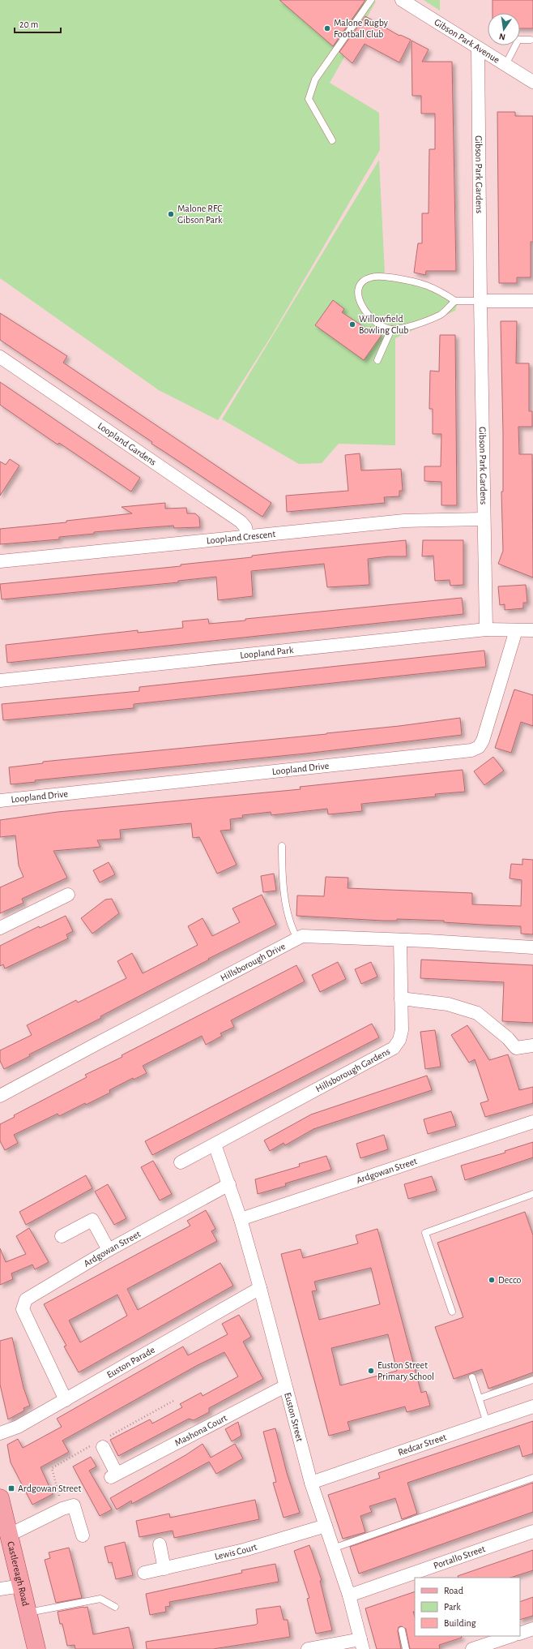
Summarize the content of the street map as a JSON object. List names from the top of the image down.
{
  "streets": {
    "main road": ["Castlereagh Road"],
    "street": [
      "Gibson Park Avenue",
      "Gibson Park Gardens",
      "Loopland Gardens",
      "Loopland Crescent",
      "Loopland Park",
      "Loopland Drive",
      "Hillsborough Drive",
      "Hillsborough Gardens",
      "Ardgowan Street",
      "Euston Parade",
      "Euston Street",
      "Mashona Court",
      "Redcar Street",
      "Lewis Court",
      "Portallo Street"
    ]
  },
  "crossings": [
    ["Gibson Park Avenue", "Gibson Park Gardens"],
    ["Gibson Park Gardens", "Loopland Crescent"],
    ["Gibson Park Gardens", "Loopland Park"],
    ["Loopland Gardens", "Loopland Crescent"],
    ["Loopland Park", "Loopland Drive"],
    ["Hillsborough Drive", "Hillsborough Gardens"],
    ["Ardgowan Street", "Euston Parade"],
    ["Ardgowan Street", "Euston Street"],
    ["Euston Parade", "Euston Street"],
    ["Euston Street", "Mashona Court"],
    ["Euston Street", "Redcar Street"],
    ["Euston Street", "Lewis Court"],
    ["Euston Street", "Portallo Street"]
  ],
  "places": {
    "other": [
      "Malone Rugby Football Club",
      "Malone RFC Gibson Park",
      "Willowfield Bowling Club",
      "Decco",
      "Euston Street Primary School"
    ],
    "transit": ["Ardgowan Street"]
  },
  "legend": ["Road", "Park", "Building"],
  "scale_bar": "20 m",
  "north": "bottom"
}
